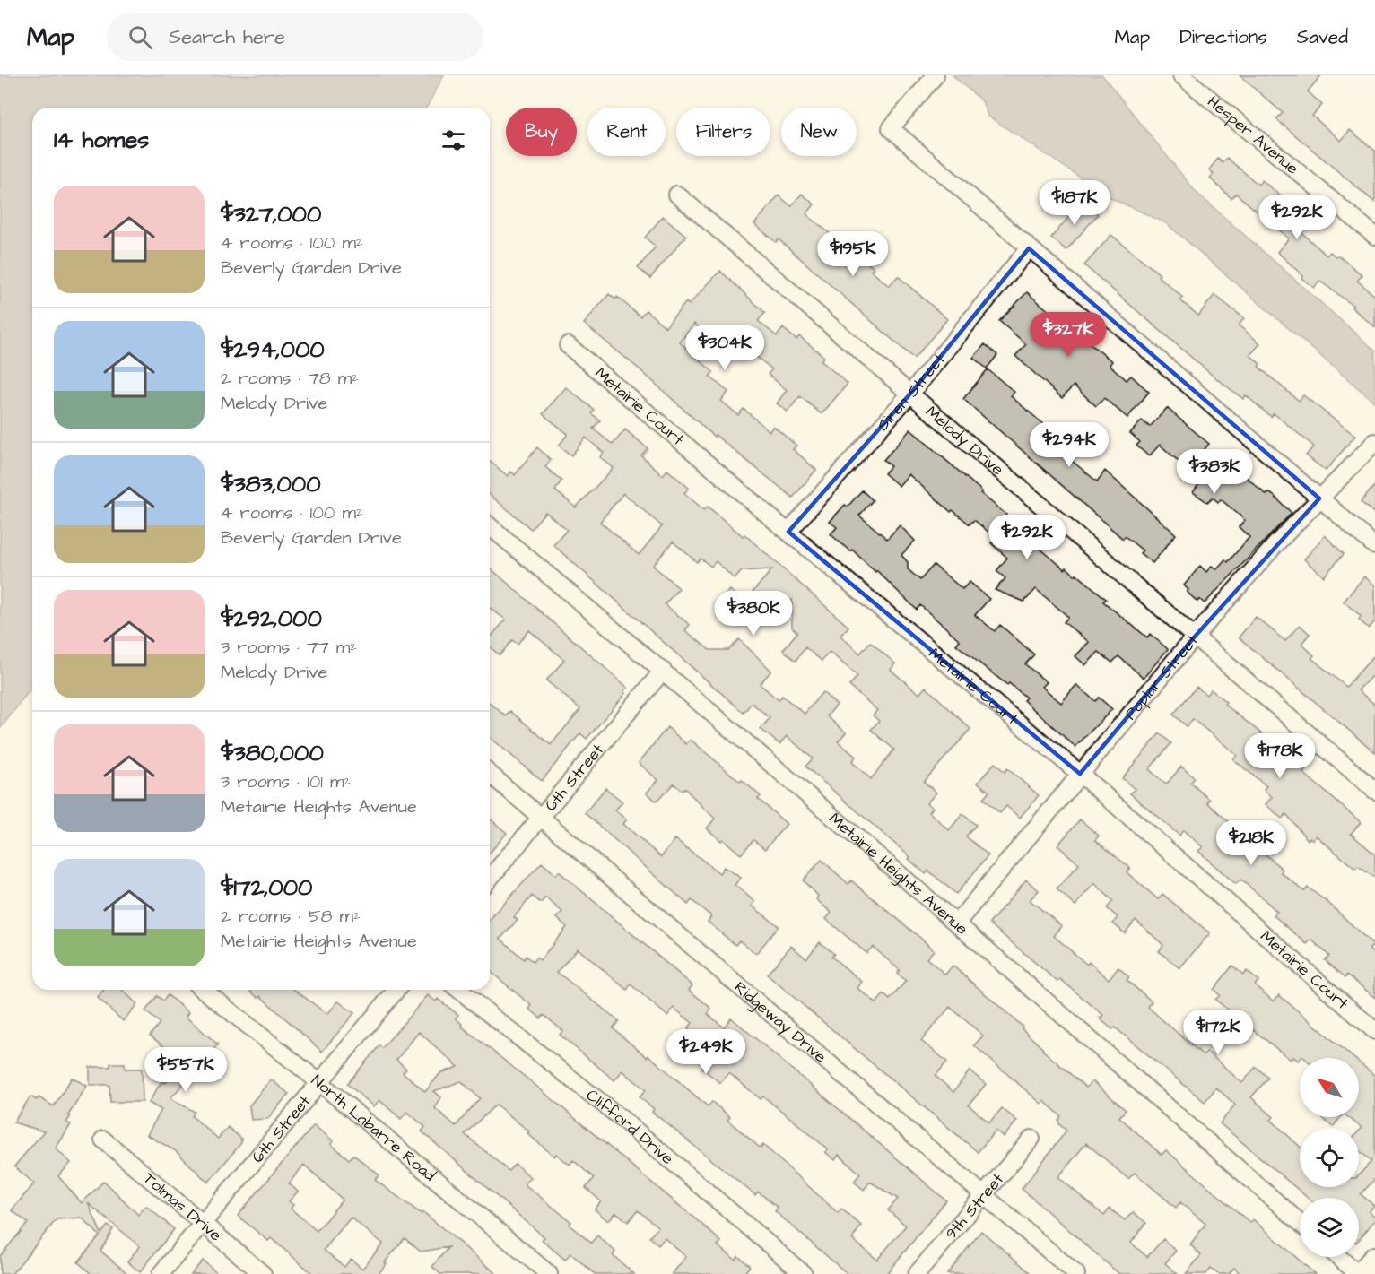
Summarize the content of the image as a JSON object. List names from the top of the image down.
{
  "streets": {
    "street": [
      "Hesper Avenue",
      "Siren Street",
      "Metairie Court",
      "Melody Drive",
      "Poplar Street",
      "6th Street",
      "Metairie Heights Avenue",
      "Ridgeway Drive",
      "Clifford Drive",
      "North Labarre Road",
      "Tolmas Drive",
      "9th Street"
    ]
  },
  "crossings": [
    ["Siren Street", "Metairie Court"],
    ["Siren Street", "Melody Drive"],
    ["Metairie Court", "Poplar Street"],
    ["Melody Drive", "Poplar Street"],
    ["Poplar Street", "Metairie Heights Avenue"],
    ["6th Street", "Metairie Heights Avenue"],
    ["6th Street", "Ridgeway Drive"],
    ["6th Street", "North Labarre Road"],
    ["6th Street", "Tolmas Drive"],
    ["Ridgeway Drive", "9th Street"]
  ],
  "north": "top left",
  "page": {
    "header": "Map",
    "search": "Search here",
    "nav": ["Map", "Directions", "Saved"],
    "chip": [
      "Buy",
      "Rent",
      "Filters",
      "New"
    ],
    "heading": "14 homes",
    "list": [
      {
        "name": "$327,000",
        "note": "4 rooms · 100 m² · Beverly Garden Drive"
      },
      {
        "name": "$294,000",
        "note": "2 rooms · 78 m² · Melody Drive"
      },
      {
        "name": "$383,000",
        "note": "4 rooms · 100 m² · Beverly Garden Drive"
      },
      {
        "name": "$292,000",
        "note": "3 rooms · 77 m² · Melody Drive"
      },
      {
        "name": "$380,000",
        "note": "3 rooms · 101 m² · Metairie Heights Avenue"
      },
      {
        "name": "$172,000",
        "note": "2 rooms · 58 m² · Metairie Heights Avenue"
      }
    ],
    "price": [
      "$187K",
      "$292K",
      "$195K",
      "$327K",
      "$304K",
      "$294K",
      "$383K",
      "$292K",
      "$380K",
      "$178K",
      "$218K",
      "$172K",
      "$249K",
      "$557K"
    ]
  }
}
